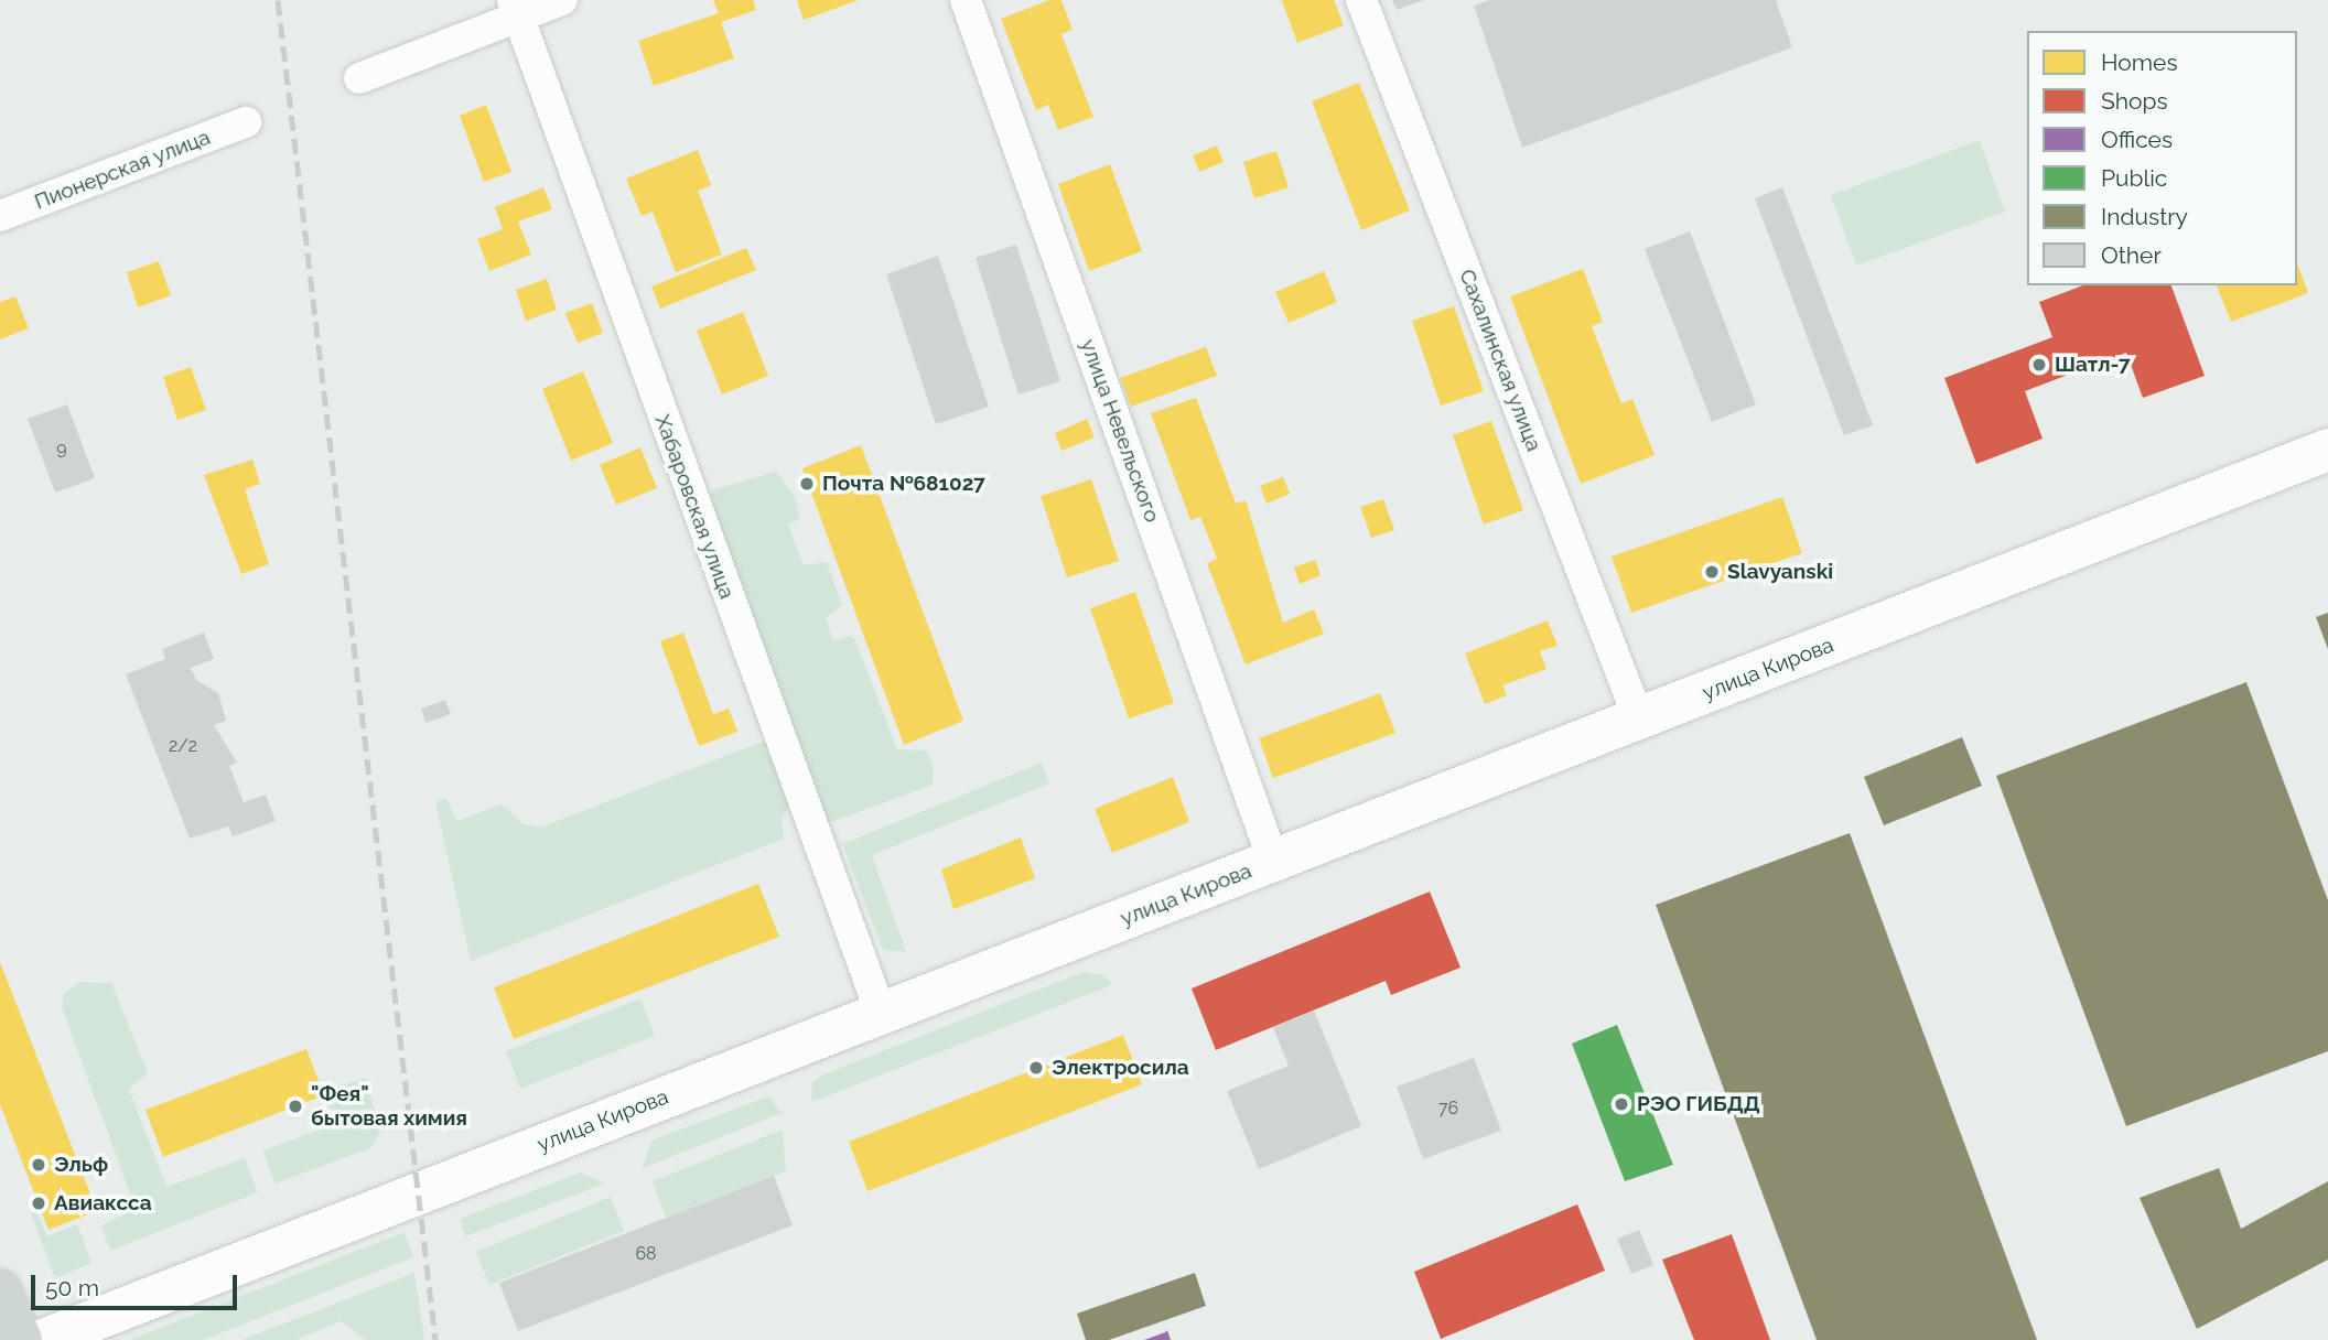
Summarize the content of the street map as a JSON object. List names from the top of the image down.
{
  "streets": {
    "main road": ["улица Кирова"],
    "street": [
      "Пионерская улица",
      "Сахалинская улица",
      "улица Невельского",
      "Хабаровская улица"
    ]
  },
  "crossings": [
    ["Сахалинская улица", "улица Кирова"],
    ["улица Невельского", "улица Кирова"],
    ["Хабаровская улица", "улица Кирова"]
  ],
  "places": [
    "Шатл-7",
    "Почта №681027",
    "Slavyanski",
    "Электросила",
    "РЭО ГИБДД",
    "\"Фея\" бытовая химия",
    "Эльф",
    "Авиаксса"
  ],
  "house_numbers": [
    "9",
    "2/2",
    "76",
    "68"
  ],
  "legend": [
    "Homes",
    "Shops",
    "Offices",
    "Public",
    "Industry",
    "Other"
  ],
  "scale_bar": "50 m"
}
